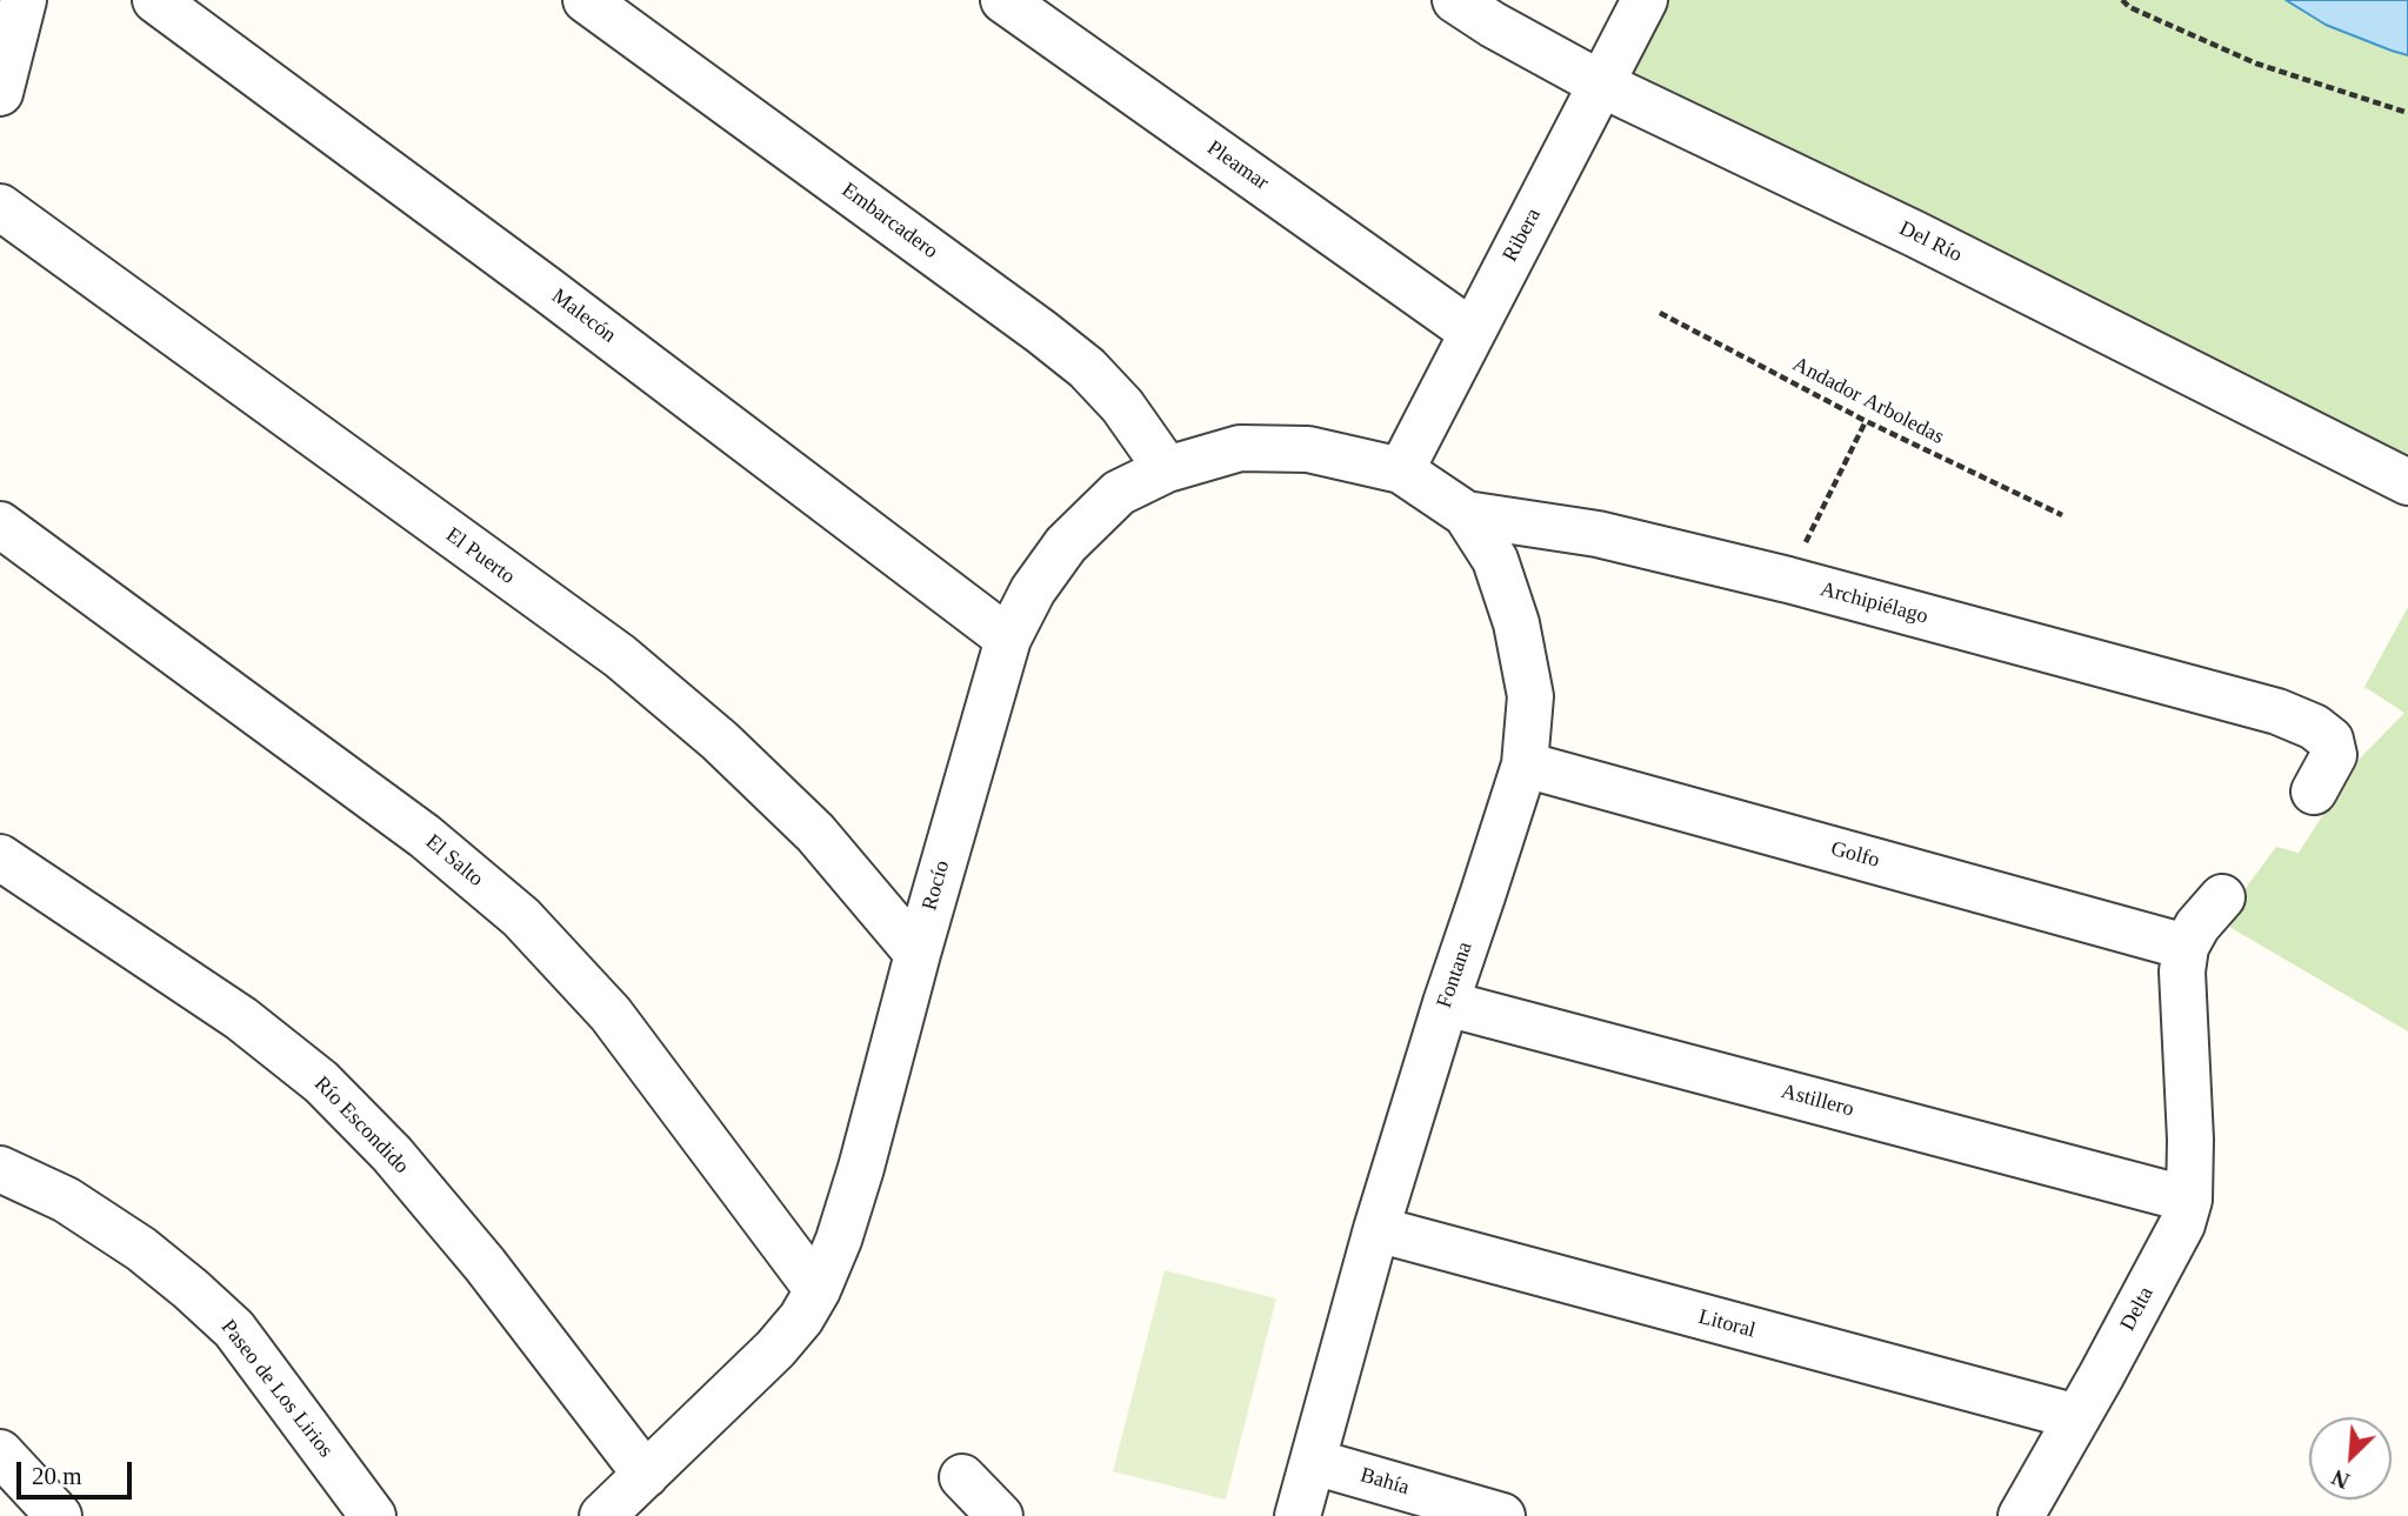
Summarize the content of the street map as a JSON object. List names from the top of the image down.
{
  "streets": {
    "street": [
      "Pleamar",
      "Embarcadero",
      "Ribera",
      "Del Río",
      "Malecón",
      "El Puerto",
      "Archipiélago",
      "Golfo",
      "El Salto",
      "Rocío",
      "Fontana",
      "Astillero",
      "Río Escondido",
      "Delta",
      "Litoral",
      "Paseo de Los Lirios",
      "Bahía"
    ],
    "path": ["Andador Arboledas"]
  },
  "crossings": [
    ["Pleamar", "Ribera"],
    ["Embarcadero", "Rocío"],
    ["Ribera", "Del Río"],
    ["Ribera", "Rocío"],
    ["Ribera", "Fontana"],
    ["Malecón", "Rocío"],
    ["El Puerto", "Rocío"],
    ["Archipiélago", "Fontana"],
    ["Golfo", "Fontana"],
    ["Golfo", "Delta"],
    ["El Salto", "Rocío"],
    ["Rocío", "Fontana"],
    ["Rocío", "Río Escondido"],
    ["Fontana", "Astillero"],
    ["Fontana", "Litoral"],
    ["Fontana", "Bahía"],
    ["Astillero", "Delta"],
    ["Delta", "Litoral"]
  ],
  "scale_bar": "20 m",
  "north": "bottom left"
}
